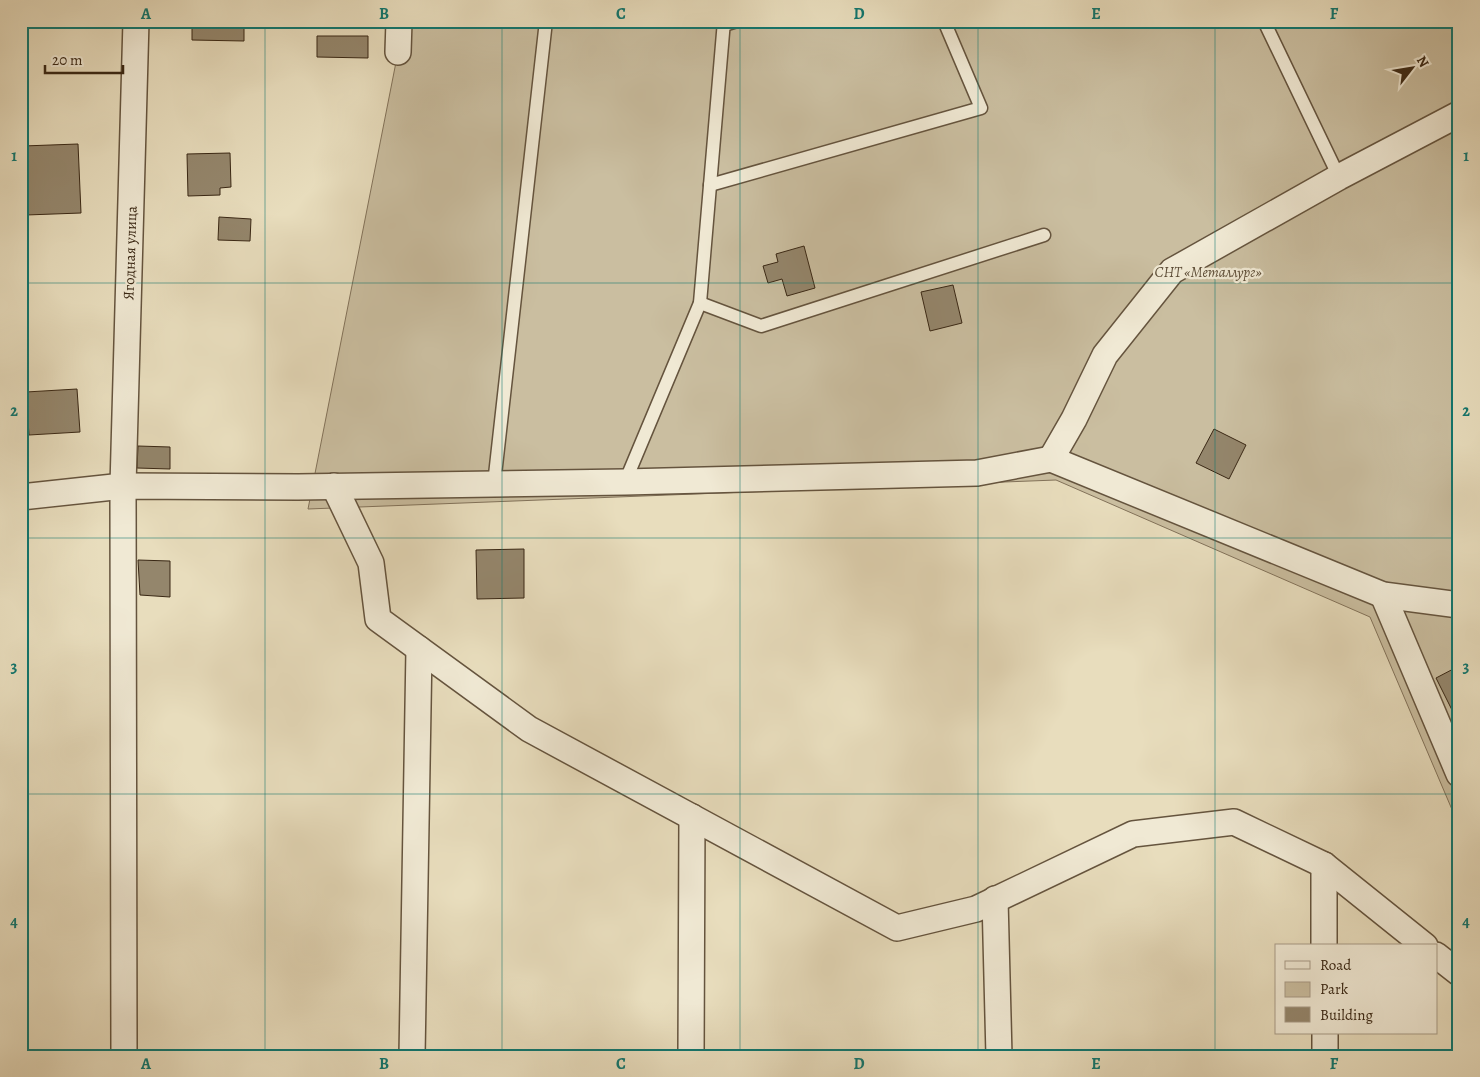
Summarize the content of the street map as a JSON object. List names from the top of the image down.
{
  "streets": {
    "street": ["Ягодная улица"]
  },
  "parks": ["СНТ «Металлург»"],
  "legend": ["Road", "Park", "Building"],
  "scale_bar": "20 m",
  "north": "top right",
  "grid": {
    "columns": [
      "A",
      "B",
      "C",
      "D",
      "E",
      "F"
    ],
    "rows": [
      "1",
      "2",
      "3",
      "4"
    ]
  }
}
